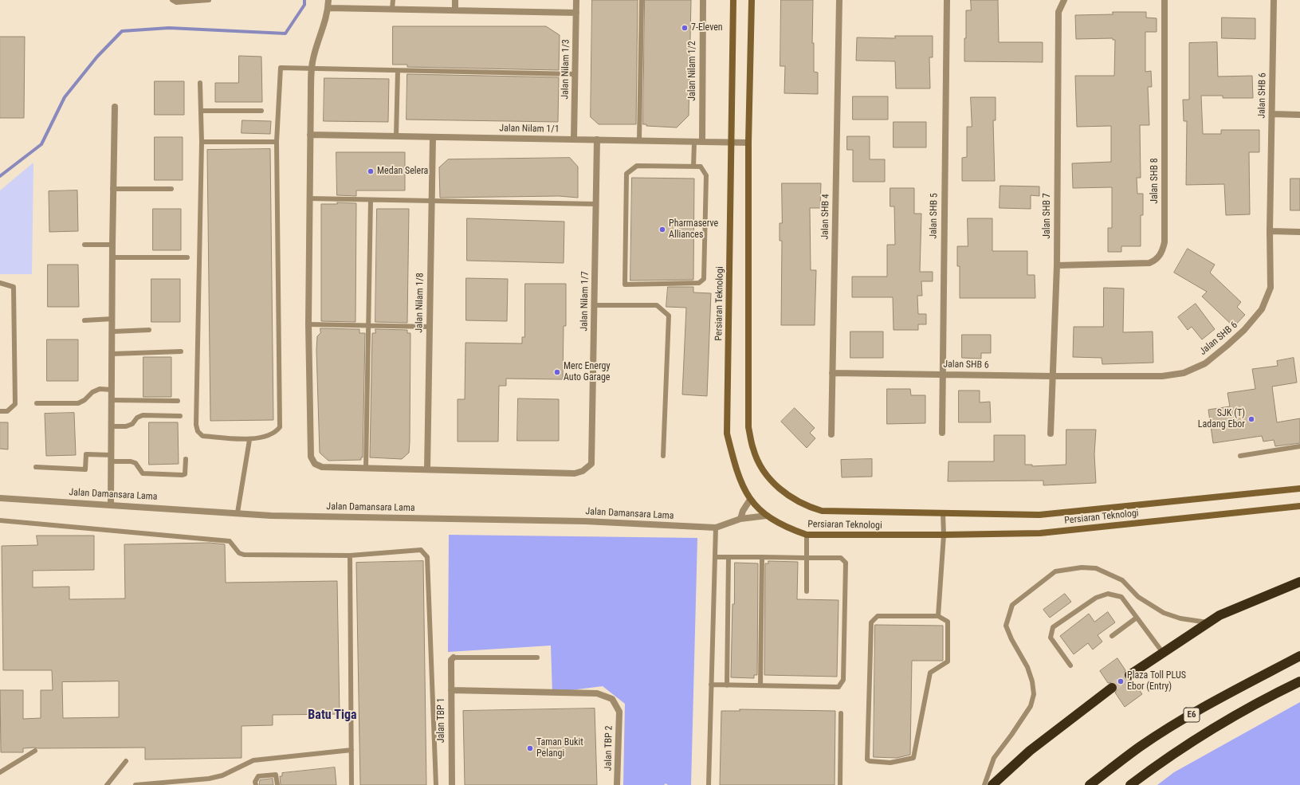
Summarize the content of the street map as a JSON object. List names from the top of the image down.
{
  "streets": {
    "highway": ["E6"],
    "main road": ["Persiaran Teknologi"],
    "street": [
      "Jalan Nilam 1/3",
      "Jalan Nilam 1/2",
      "Jalan SHB 6",
      "Jalan Nilam 1/1",
      "Jalan SHB 8",
      "Jalan SHB 5",
      "Jalan SHB 7",
      "Jalan SHB 4",
      "Jalan Nilam 1/7",
      "Jalan Nilam 1/8",
      "Jalan Damansara Lama",
      "Jalan TBP 1",
      "Jalan TBP 2"
    ]
  },
  "crossings": [
    ["Jalan Nilam 1/3", "Jalan Nilam 1/1"],
    ["Jalan Nilam 1/2", "Jalan Nilam 1/1"],
    ["Jalan SHB 6", "Jalan SHB 5"],
    ["Jalan SHB 6", "Jalan SHB 7"],
    ["Jalan SHB 6", "Jalan SHB 4"],
    ["Jalan Nilam 1/1", "Jalan Nilam 1/7"],
    ["Jalan Nilam 1/1", "Jalan Nilam 1/8"],
    ["Jalan Nilam 1/1", "Persiaran Teknologi"],
    ["Jalan SHB 8", "Jalan SHB 7"],
    ["Jalan Nilam 1/7", "Jalan Nilam 1/8"],
    ["Persiaran Teknologi", "Jalan Damansara Lama"],
    ["Jalan TBP 1", "Jalan TBP 2"]
  ],
  "districts": ["Batu Tiga"],
  "places": [
    "7-Eleven",
    "Medan Selera",
    "Pharmaserve Alliances",
    "Merc Energy Auto Garage",
    "SJK (T) Ladang Ebor",
    "Plaza Toll PLUS Ebor (Entry)",
    "Taman Bukit Pelangi"
  ]
}
